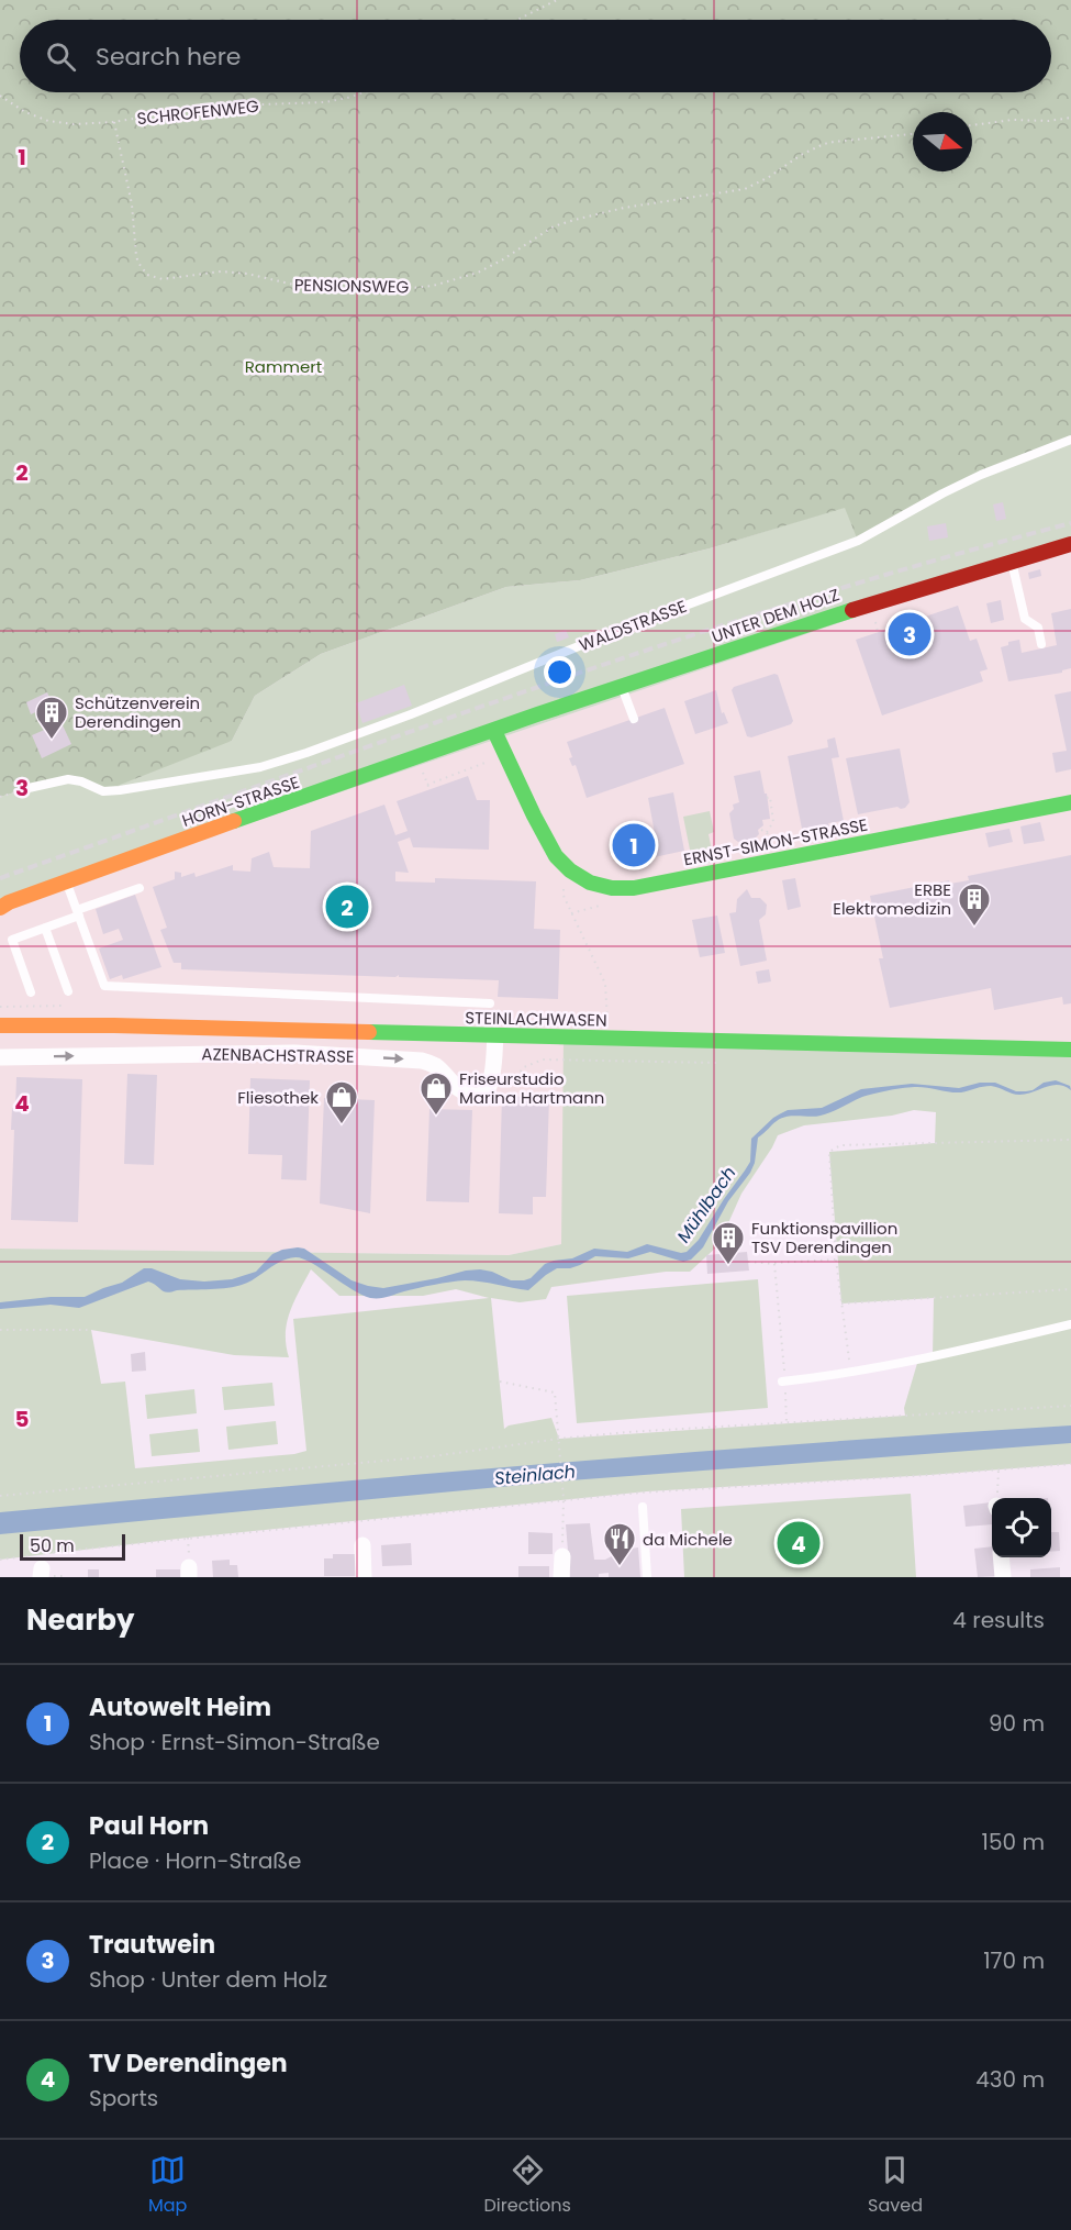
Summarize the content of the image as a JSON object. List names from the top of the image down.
{
  "streets": {
    "street": [
      "UNTER DEM HOLZ",
      "HORN-STRASSE",
      "ERNST-SIMON-STRASSE",
      "STEINLACHWASEN",
      "AZENBACHSTRASSE"
    ],
    "lane": ["WALDSTRASSE"],
    "path": ["SCHROFENWEG", "PENSIONSWEG"]
  },
  "crossings": [
    ["SCHROFENWEG", "PENSIONSWEG"],
    ["UNTER DEM HOLZ", "HORN-STRASSE"],
    ["UNTER DEM HOLZ", "ERNST-SIMON-STRASSE"],
    ["HORN-STRASSE", "ERNST-SIMON-STRASSE"]
  ],
  "one_way": ["AZENBACHSTRASSE"],
  "water": ["Mühlbach", "Steinlach"],
  "parks": ["Rammert"],
  "places": {
    "building": ["Schützenverein Derendingen", "ERBE Elektromedizin", "Funktionspavillion TSV Derendingen"],
    "shop": ["Friseurstudio Marina Hartmann", "Fliesothek"],
    "restaurant": ["da Michele"]
  },
  "scale_bar": "50 m",
  "north": "right",
  "page": {
    "search": "Search here",
    "pins": [
      "3",
      "1",
      "2",
      "4"
    ],
    "scale": "50 m",
    "heading": ["Nearby", "4 results"],
    "list": [
      {
        "mark": "1",
        "name": "Autowelt Heim",
        "note": "Shop · Ernst-Simon-Straße",
        "value": "90 m"
      },
      {
        "mark": "2",
        "name": "Paul Horn",
        "note": "Place · Horn-Straße",
        "value": "150 m"
      },
      {
        "mark": "3",
        "name": "Trautwein",
        "note": "Shop · Unter dem Holz",
        "value": "170 m"
      },
      {
        "mark": "4",
        "name": "TV Derendingen",
        "note": "Sports",
        "value": "430 m"
      }
    ],
    "nav": ["Map", "Directions", "Saved"]
  },
  "grid": {
    "rows": [
      "1",
      "2",
      "3",
      "4",
      "5"
    ]
  }
}
